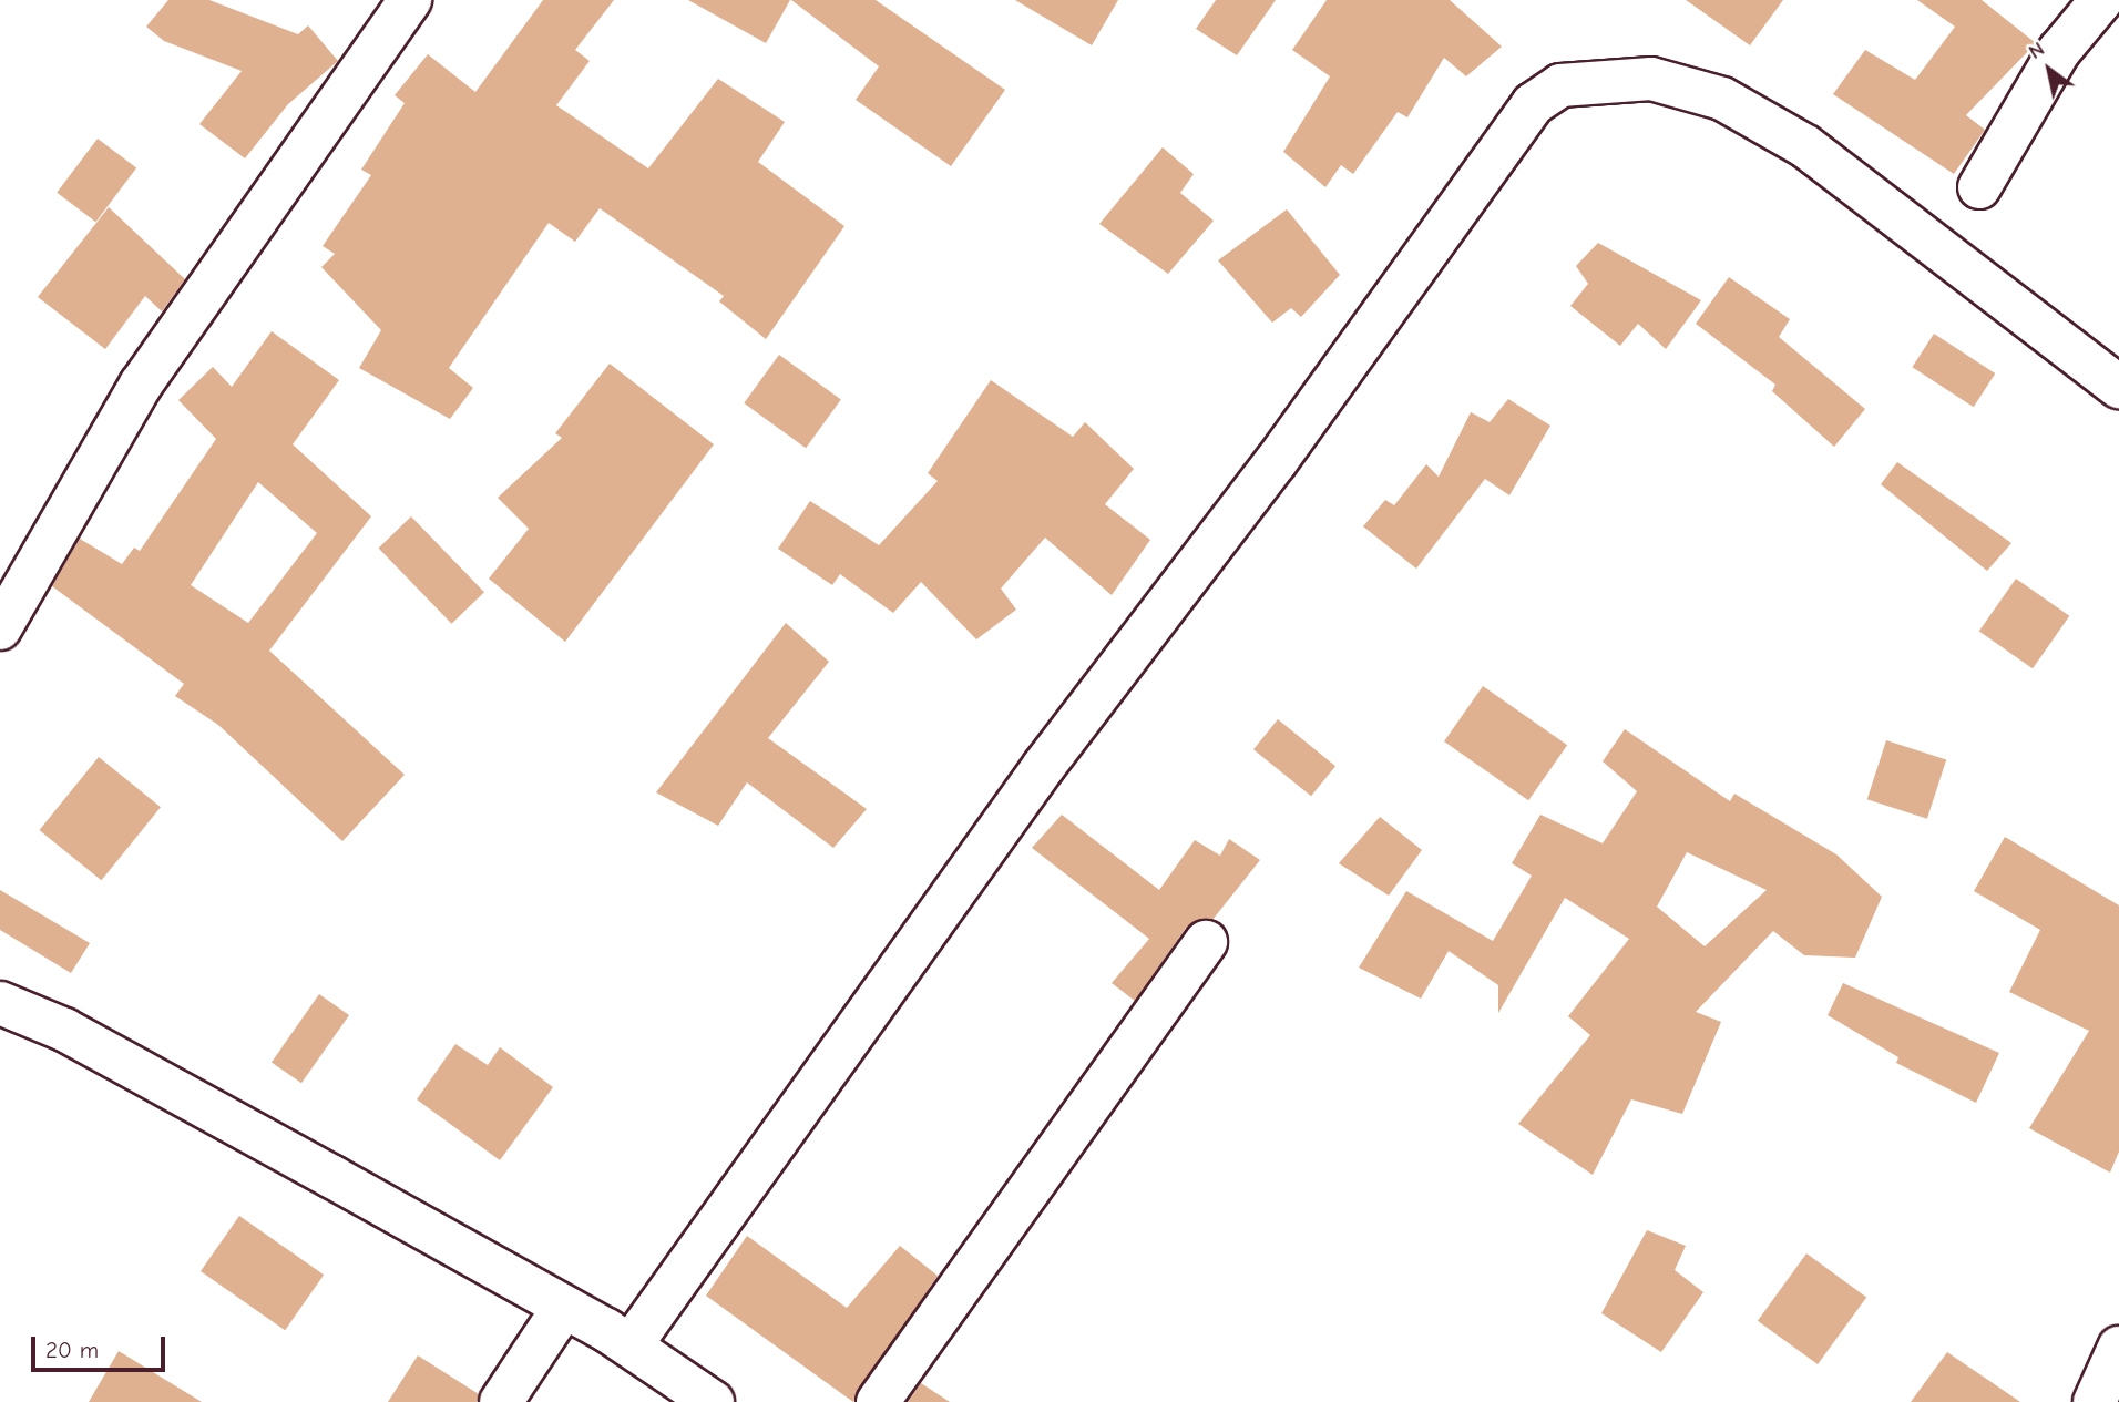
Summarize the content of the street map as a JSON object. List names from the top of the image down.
{
  "scale_bar": "20 m",
  "north": "top left"
}
